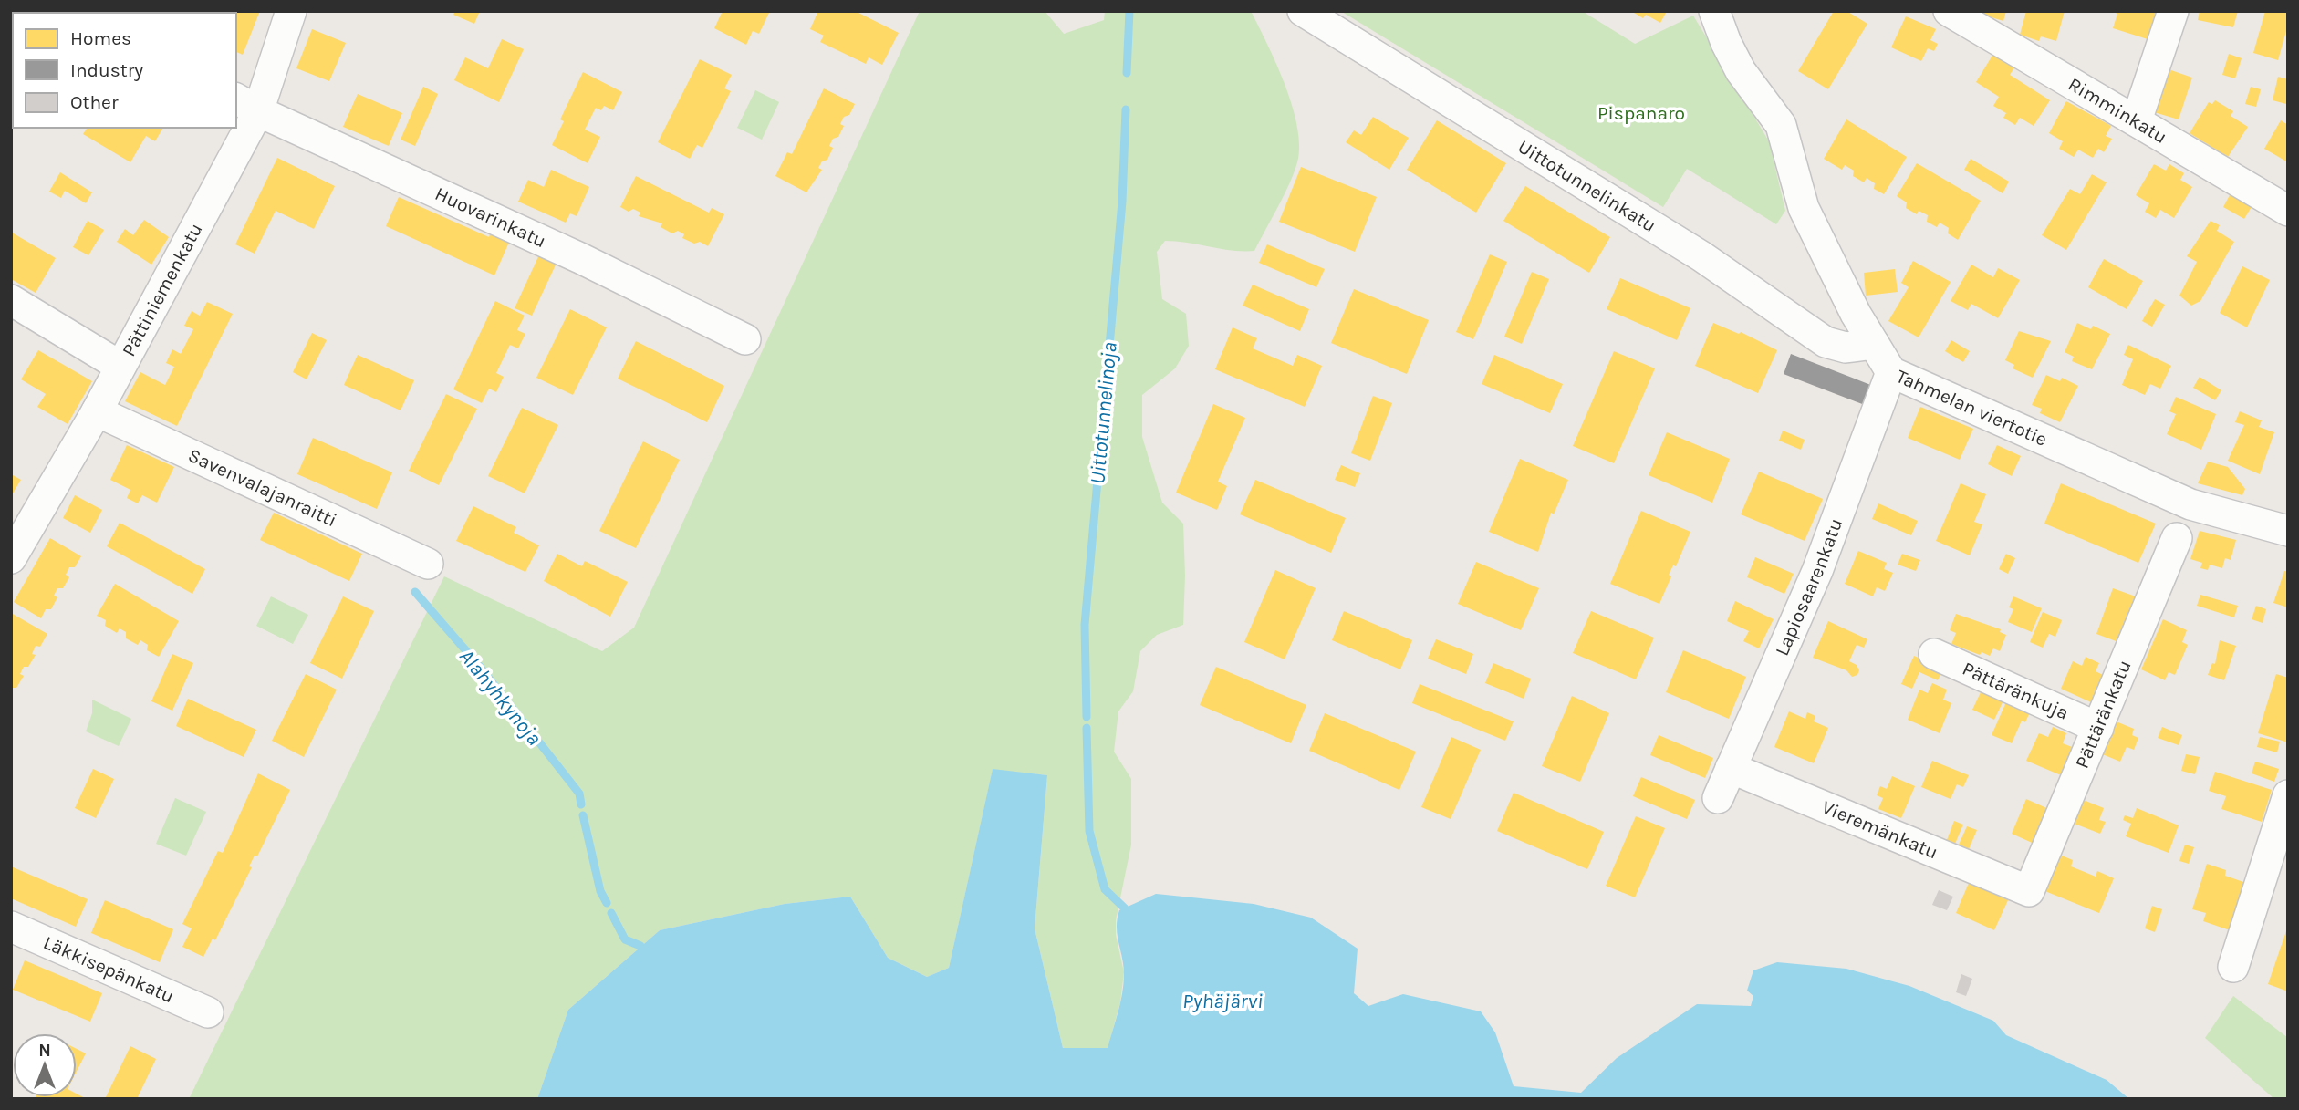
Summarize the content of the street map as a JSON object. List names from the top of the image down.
{
  "streets": {
    "street": [
      "Rimminkatu",
      "Uittotunnelinkatu",
      "Huovarinkatu",
      "Pättiniemenkatu",
      "Tahmelan viertotie",
      "Savenvalajanraitti",
      "Lapiosaarenkatu",
      "Pättäränkuja",
      "Pättäränkatu",
      "Vieremänkatu",
      "Läkkisepänkatu"
    ]
  },
  "crossings": [
    ["Uittotunnelinkatu", "Tahmelan viertotie"],
    ["Huovarinkatu", "Pättiniemenkatu"],
    ["Pättiniemenkatu", "Savenvalajanraitti"],
    ["Tahmelan viertotie", "Lapiosaarenkatu"],
    ["Lapiosaarenkatu", "Vieremänkatu"],
    ["Pättäränkuja", "Pättäränkatu"],
    ["Pättäränkatu", "Vieremänkatu"]
  ],
  "water": ["Uittotunnelinoja", "Alahyhkynoja", "Pyhäjärvi"],
  "parks": ["Pispanaro"],
  "legend": ["Homes", "Industry", "Other"],
  "north": "top"
}
